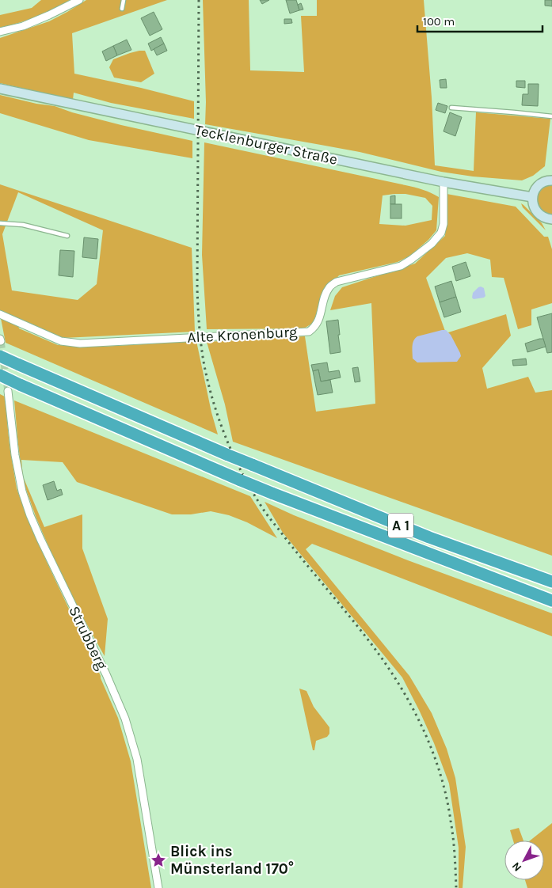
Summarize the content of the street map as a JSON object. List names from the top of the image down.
{
  "streets": {
    "highway": ["A 1"],
    "main road": ["Tecklenburger Straße"],
    "street": ["Alte Kronenburg", "Strubberg"]
  },
  "crossings": [
    ["Tecklenburger Straße", "Alte Kronenburg"]
  ],
  "places": {
    "place": ["Blick ins Münsterland 170°"]
  },
  "scale_bar": "100 m",
  "north": "bottom left"
}
